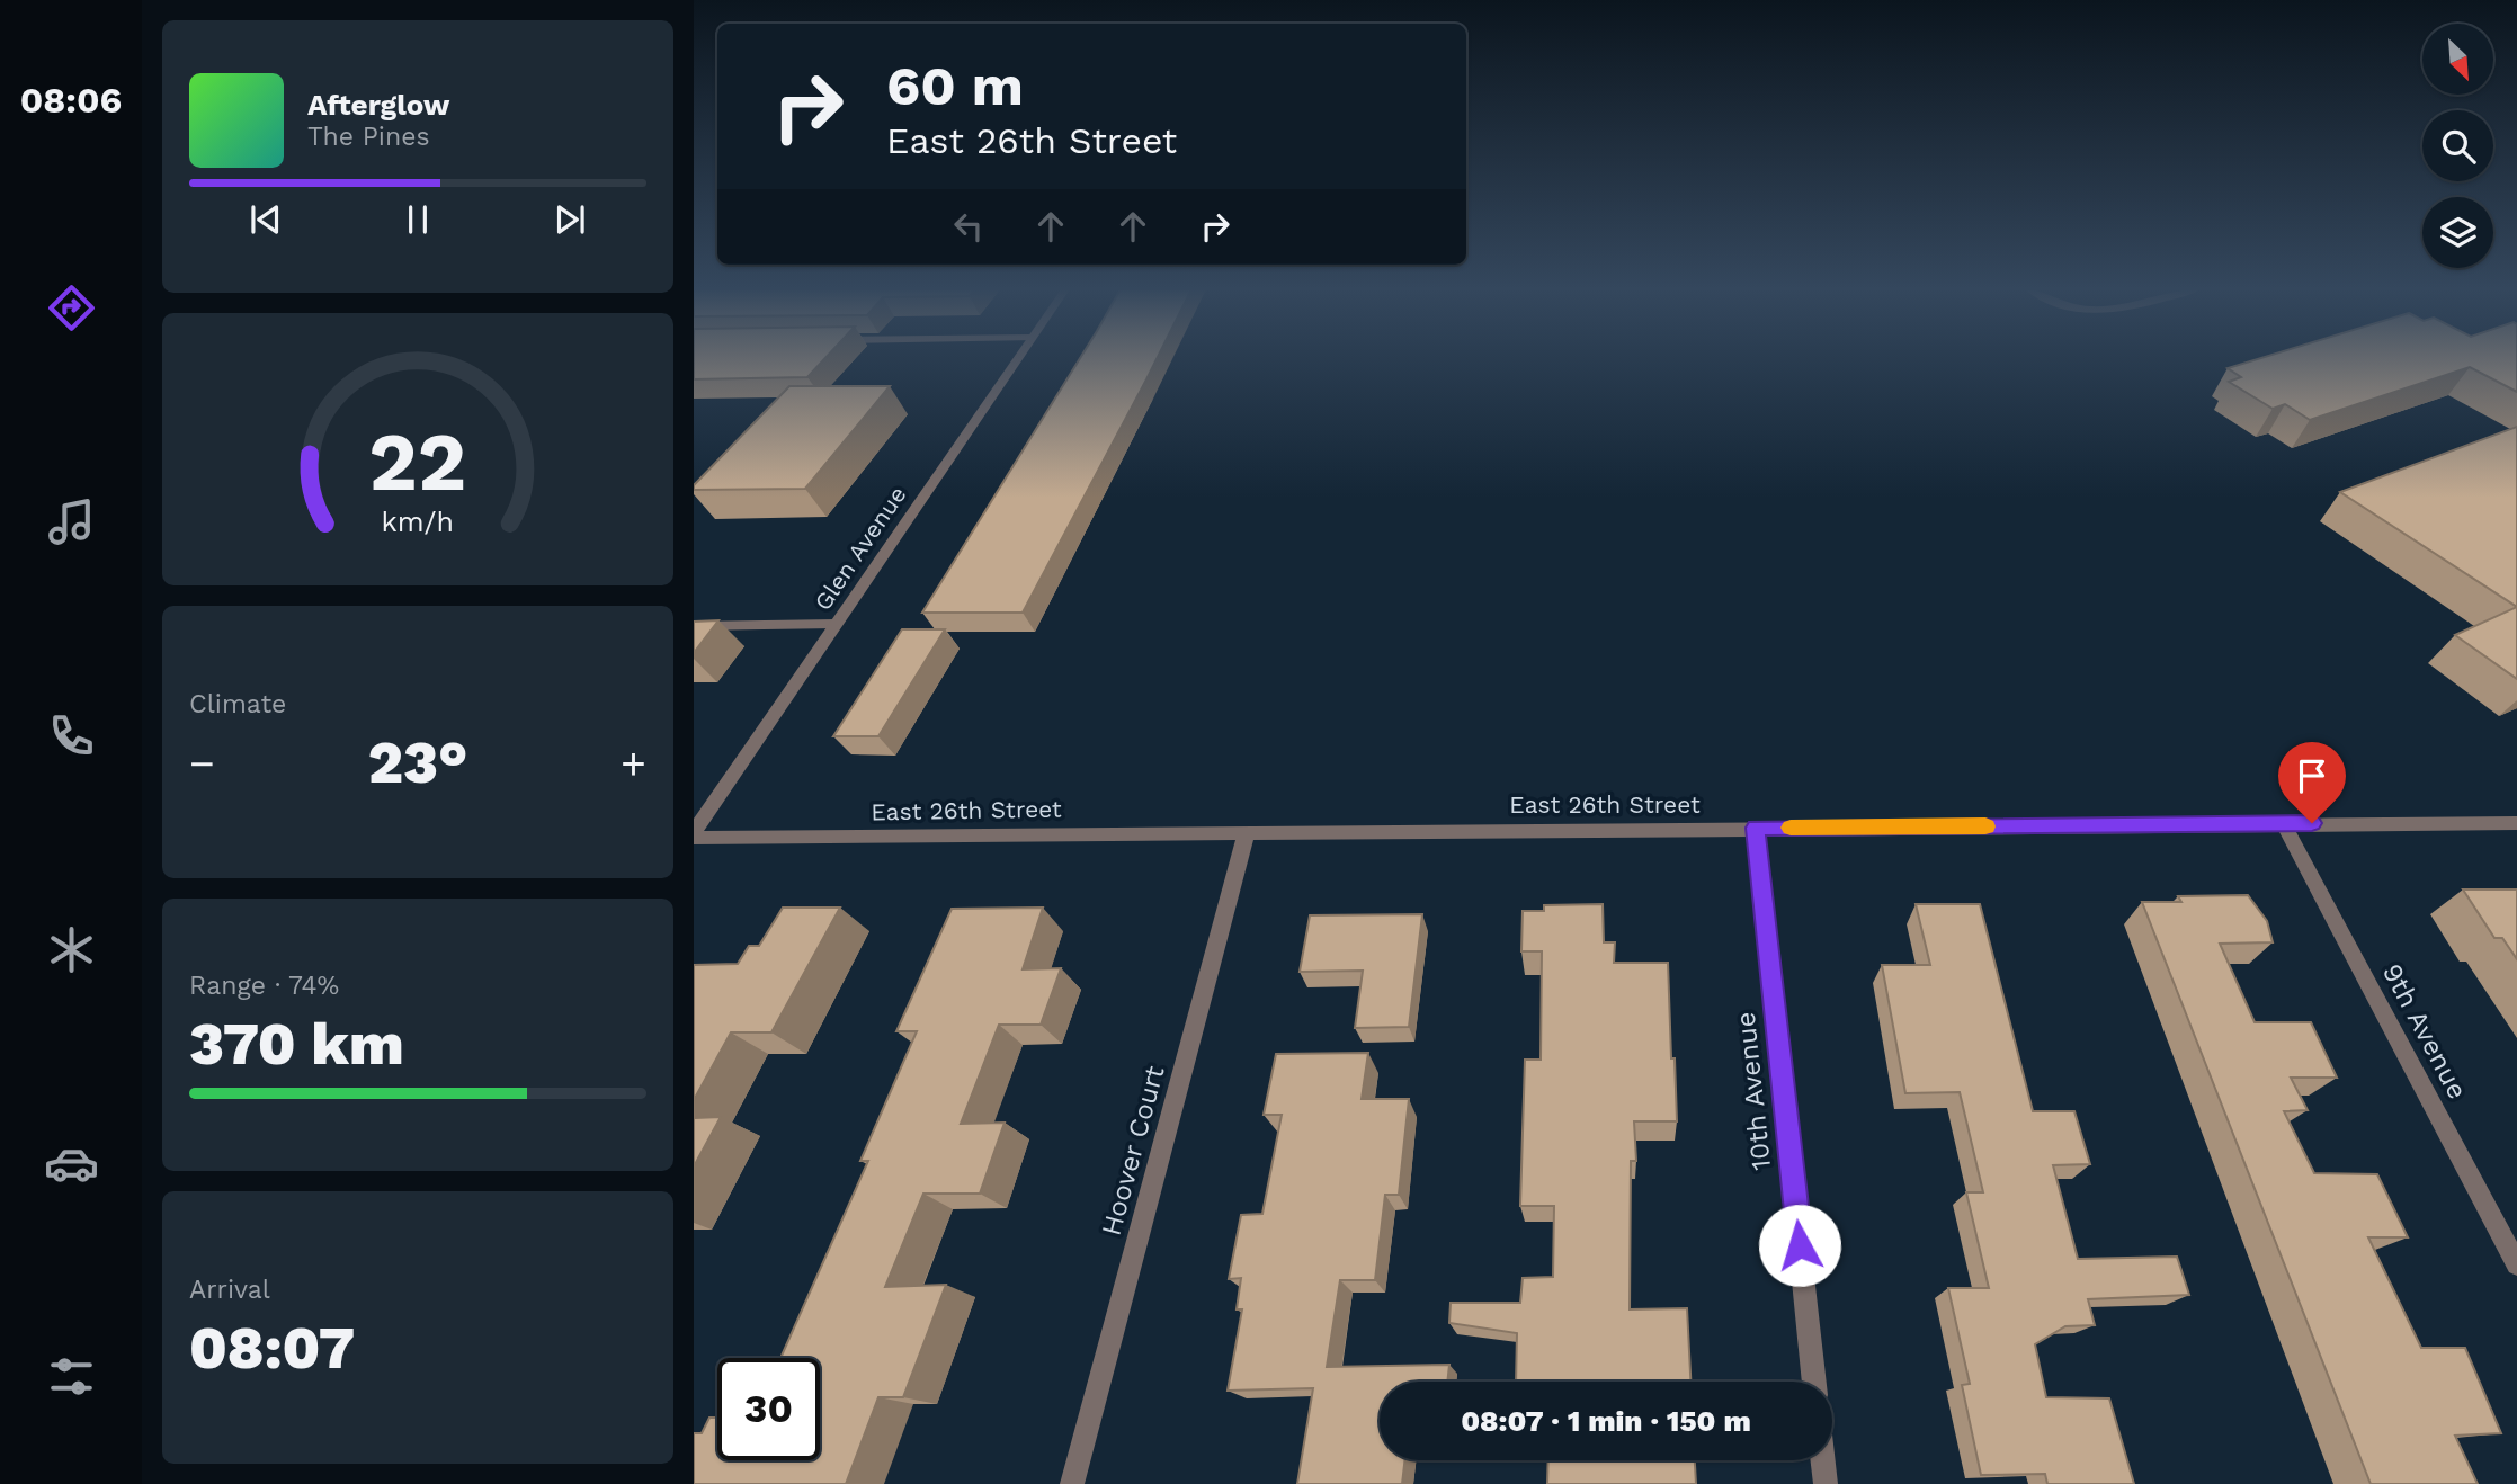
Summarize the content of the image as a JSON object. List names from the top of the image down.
{
  "streets": {
    "street": [
      "Glen Avenue",
      "East 26th Street",
      "9th Avenue",
      "10th Avenue",
      "Hoover Court"
    ]
  },
  "crossings": [
    ["Glen Avenue", "East 26th Street"],
    ["East 26th Street", "9th Avenue"],
    ["East 26th Street", "10th Avenue"],
    ["East 26th Street", "Hoover Court"]
  ],
  "north": "bottom right",
  "page": {
    "tabs": "08:06",
    "turn": ["60 m", "East 26th Street"],
    "song": ["Afterglow", "The Pines"],
    "tile": [
      "Climate",
      ["Range · 74%", "370 km"],
      ["Arrival", "08:07"]
    ],
    "heat": ["−", "23°", "+"],
    "limit": "30",
    "trip": "08:07 · 1 min · 150 m",
    "gauge": ["22", "km/h"]
  }
}
